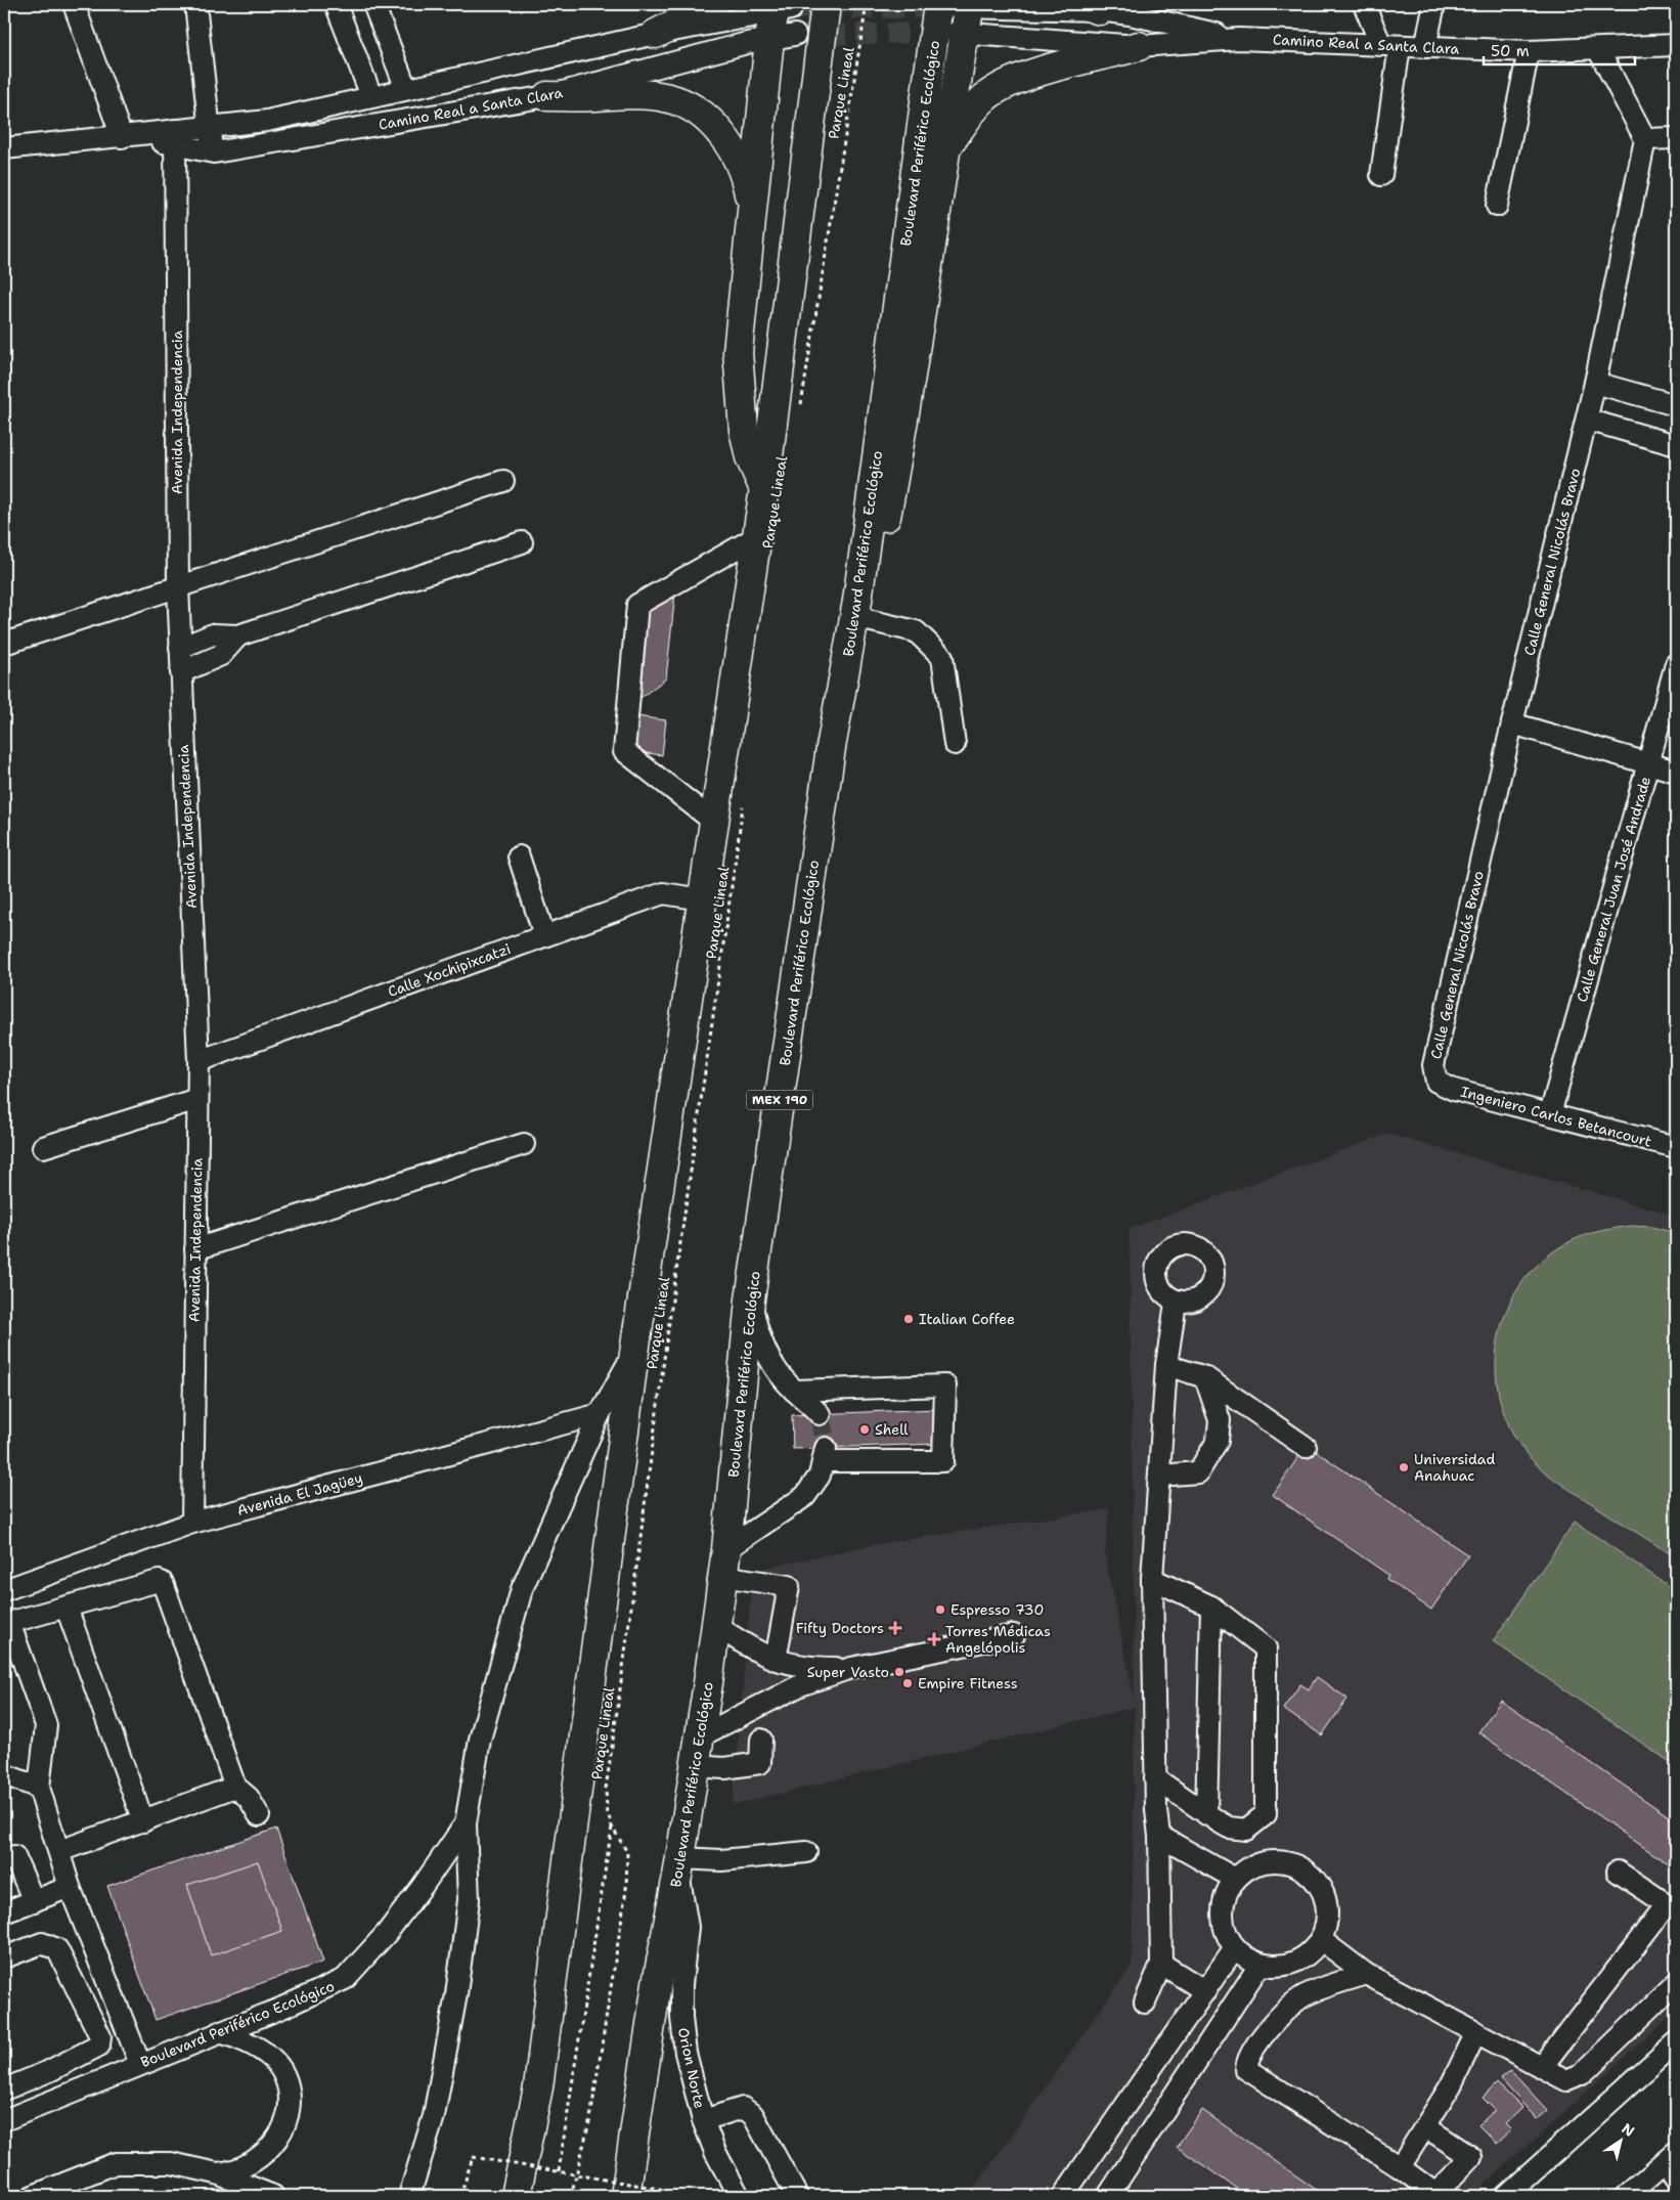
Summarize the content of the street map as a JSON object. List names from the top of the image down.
{
  "streets": {
    "highway": ["Boulevard Periférico Ecológico", "MEX 190"],
    "street": [
      "Camino Real a Santa Clara",
      "Avenida Independencia",
      "Calle General Nicolás Bravo",
      "Calle General Juan José Andrade",
      "Calle Xochipixcatzi",
      "Ingeniero Carlos Betancourt",
      "Avenida El Jagüey",
      "Orion Norte"
    ],
    "path": ["Parque Lineal"]
  },
  "crossings": [
    ["Camino Real a Santa Clara", "Boulevard Periférico Ecológico"],
    ["Camino Real a Santa Clara", "Avenida Independencia"],
    ["Boulevard Periférico Ecológico", "Orion Norte"],
    ["Avenida Independencia", "Calle Xochipixcatzi"],
    ["Avenida Independencia", "Avenida El Jagüey"],
    ["Calle General Nicolás Bravo", "Ingeniero Carlos Betancourt"],
    ["Calle General Juan José Andrade", "Ingeniero Carlos Betancourt"]
  ],
  "places": {
    "other": [
      "Italian Coffee",
      "Shell",
      "Universidad Anahuac",
      "Espresso 730",
      "Super Vasto",
      "Empire Fitness"
    ],
    "health": ["Fifty Doctors", "Torres Médicas Angelópolis"]
  },
  "scale_bar": "50 m",
  "north": "top right"
}
